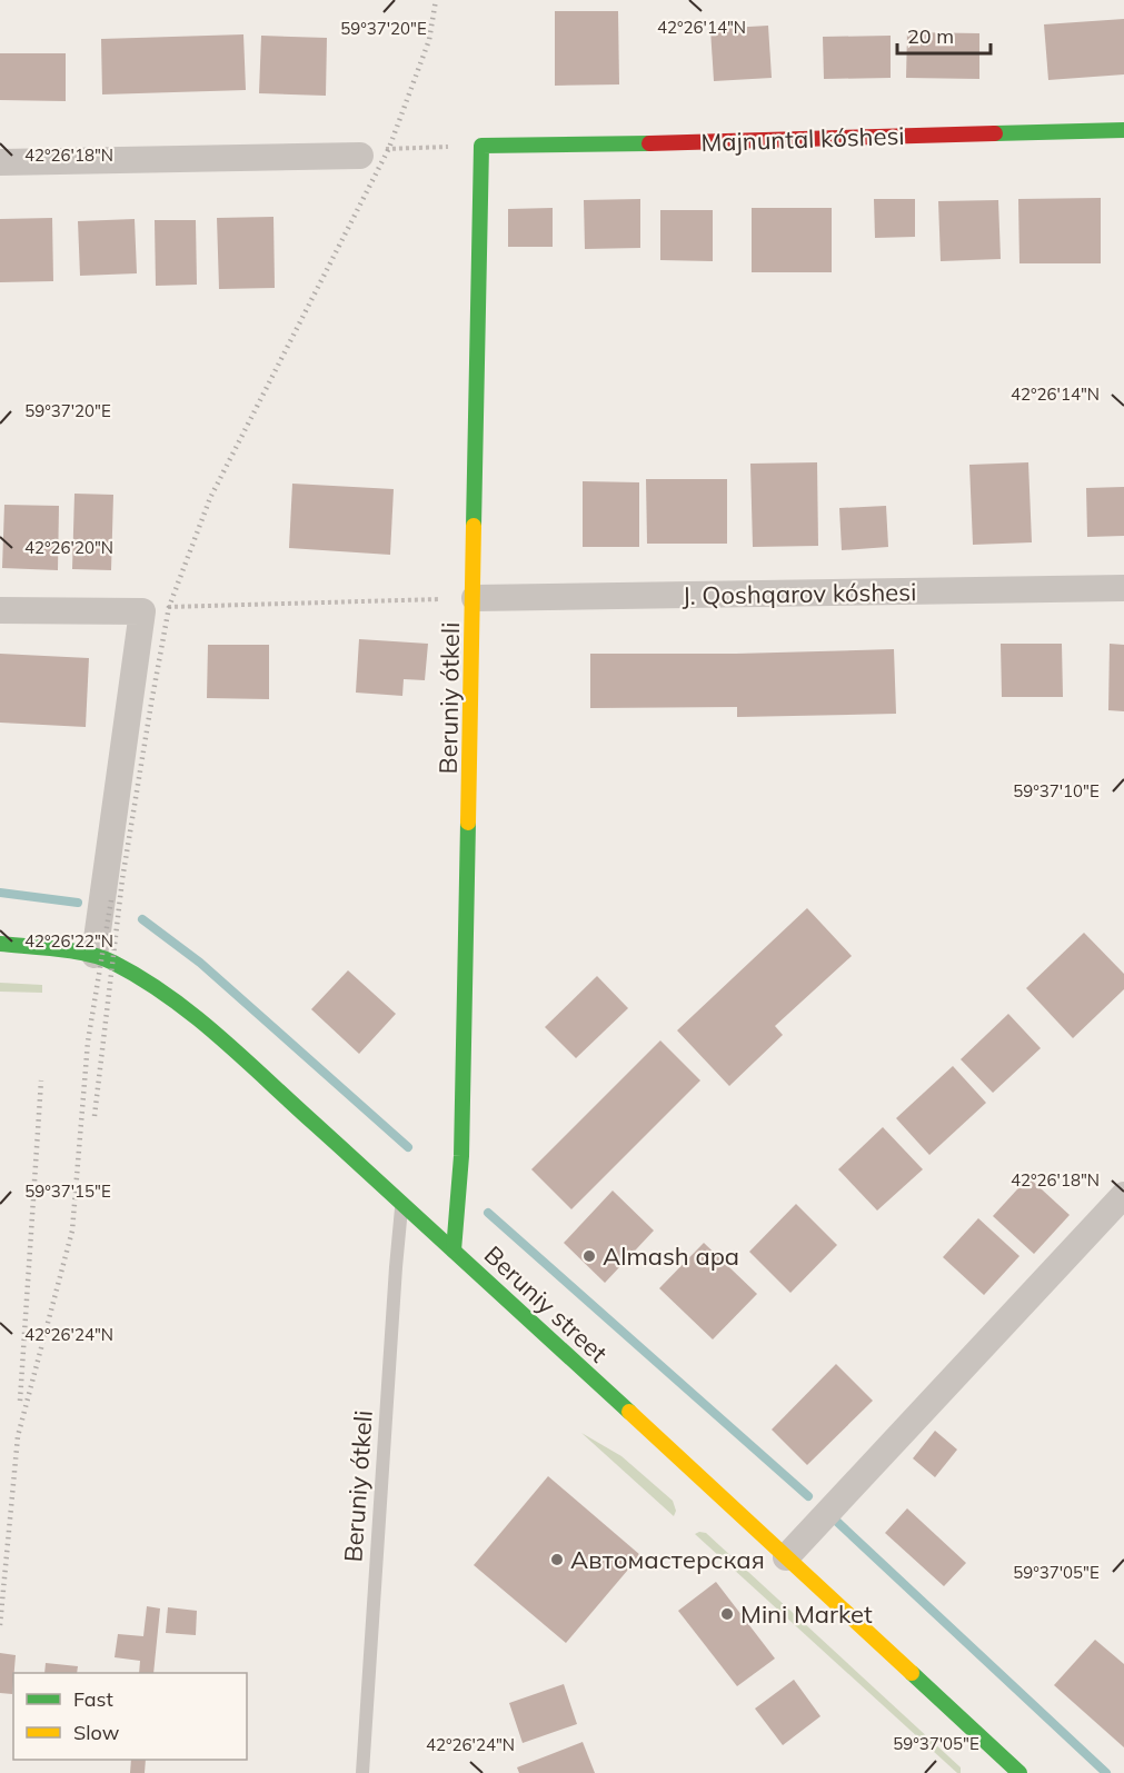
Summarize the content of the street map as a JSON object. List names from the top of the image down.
{
  "streets": {
    "street": [
      "Majnuntal kóshesi",
      "J. Qoshqarov kóshesi",
      "Beruniy ótkeli",
      "Beruniy street"
    ]
  },
  "crossings": [
    ["Majnuntal kóshesi", "Beruniy ótkeli"],
    ["J. Qoshqarov kóshesi", "Beruniy ótkeli"],
    ["Beruniy ótkeli", "Beruniy street"]
  ],
  "places": ["Almash apa", "Автомастерская", "Mini Market"],
  "legend": ["Fast", "Slow"],
  "scale_bar": "20 m",
  "coordinates": [
    "42°26'14\"N",
    "59°37'20\"E",
    "42°26'18\"N",
    "42°26'20\"N",
    "59°37'10\"E",
    "42°26'22\"N",
    "59°37'15\"E",
    "42°26'24\"N",
    "59°37'05\"E"
  ]
}
